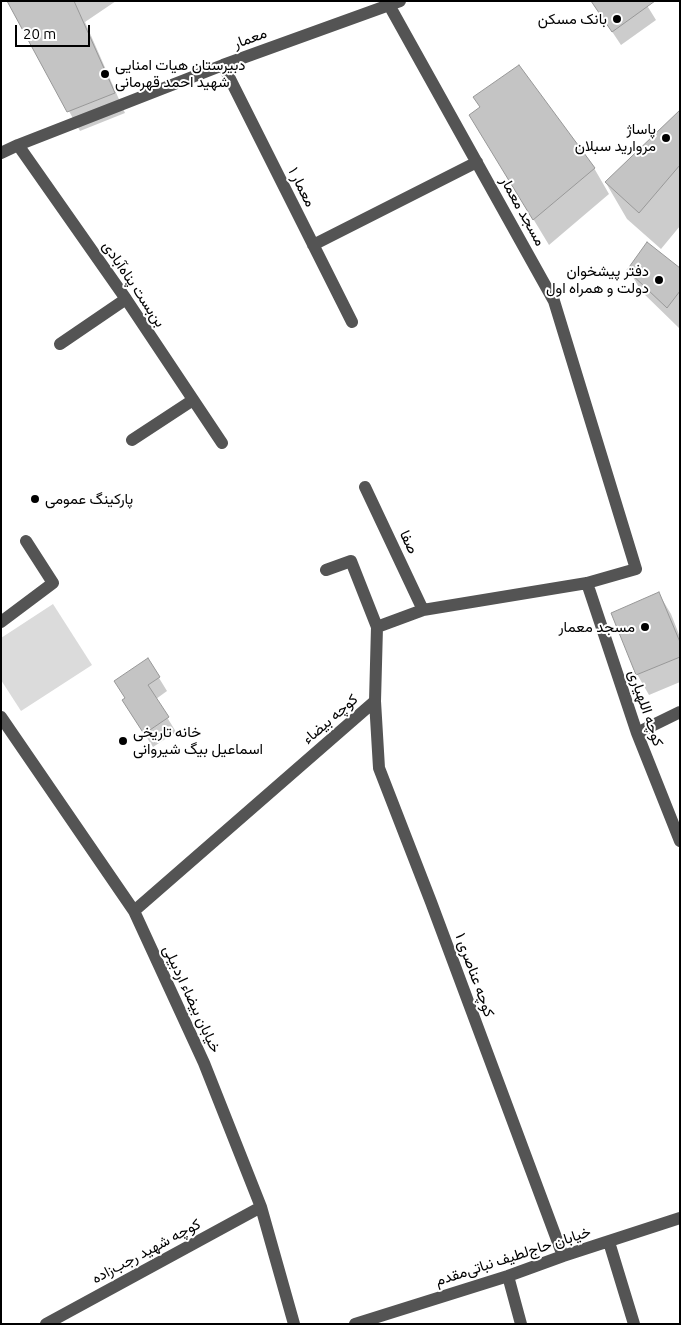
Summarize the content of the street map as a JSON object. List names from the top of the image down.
{
  "streets": {
    "street": [
      "معمار",
      "معمار ۱",
      "مسجد معمار",
      "بن‌بست پناه‌آبادی",
      "صفا",
      "کوچه اللهیاری",
      "کوچه بیضاء",
      "کوچه عناصری ۱",
      "خیابان بیضاء اردبیلی",
      "کوچه شهید رجب‌زاده",
      "خیابان حاج‌لطیف نباتی‌مقدم"
    ]
  },
  "crossings": [
    ["معمار", "معمار ۱"],
    ["معمار", "مسجد معمار"],
    ["معمار", "بن‌بست پناه‌آبادی"],
    ["مسجد معمار", "کوچه اللهیاری"],
    ["کوچه بیضاء", "کوچه عناصری ۱"],
    ["کوچه بیضاء", "خیابان بیضاء اردبیلی"],
    ["کوچه عناصری ۱", "خیابان حاج‌لطیف نباتی‌مقدم"],
    ["خیابان بیضاء اردبیلی", "کوچه شهید رجب‌زاده"]
  ],
  "places": [
    "بانک مسکن",
    "دبیرستان هیات امنایی شهید احمد قهرمانی",
    "پاساژ مروارید سبلان",
    "دفتر پیشخوان دولت و همراه اول",
    "پارکینگ عمومی",
    "مسجد معمار",
    "خانه تاریخی اسماعیل بیگ شیروانی"
  ],
  "scale_bar": "20 m"
}
